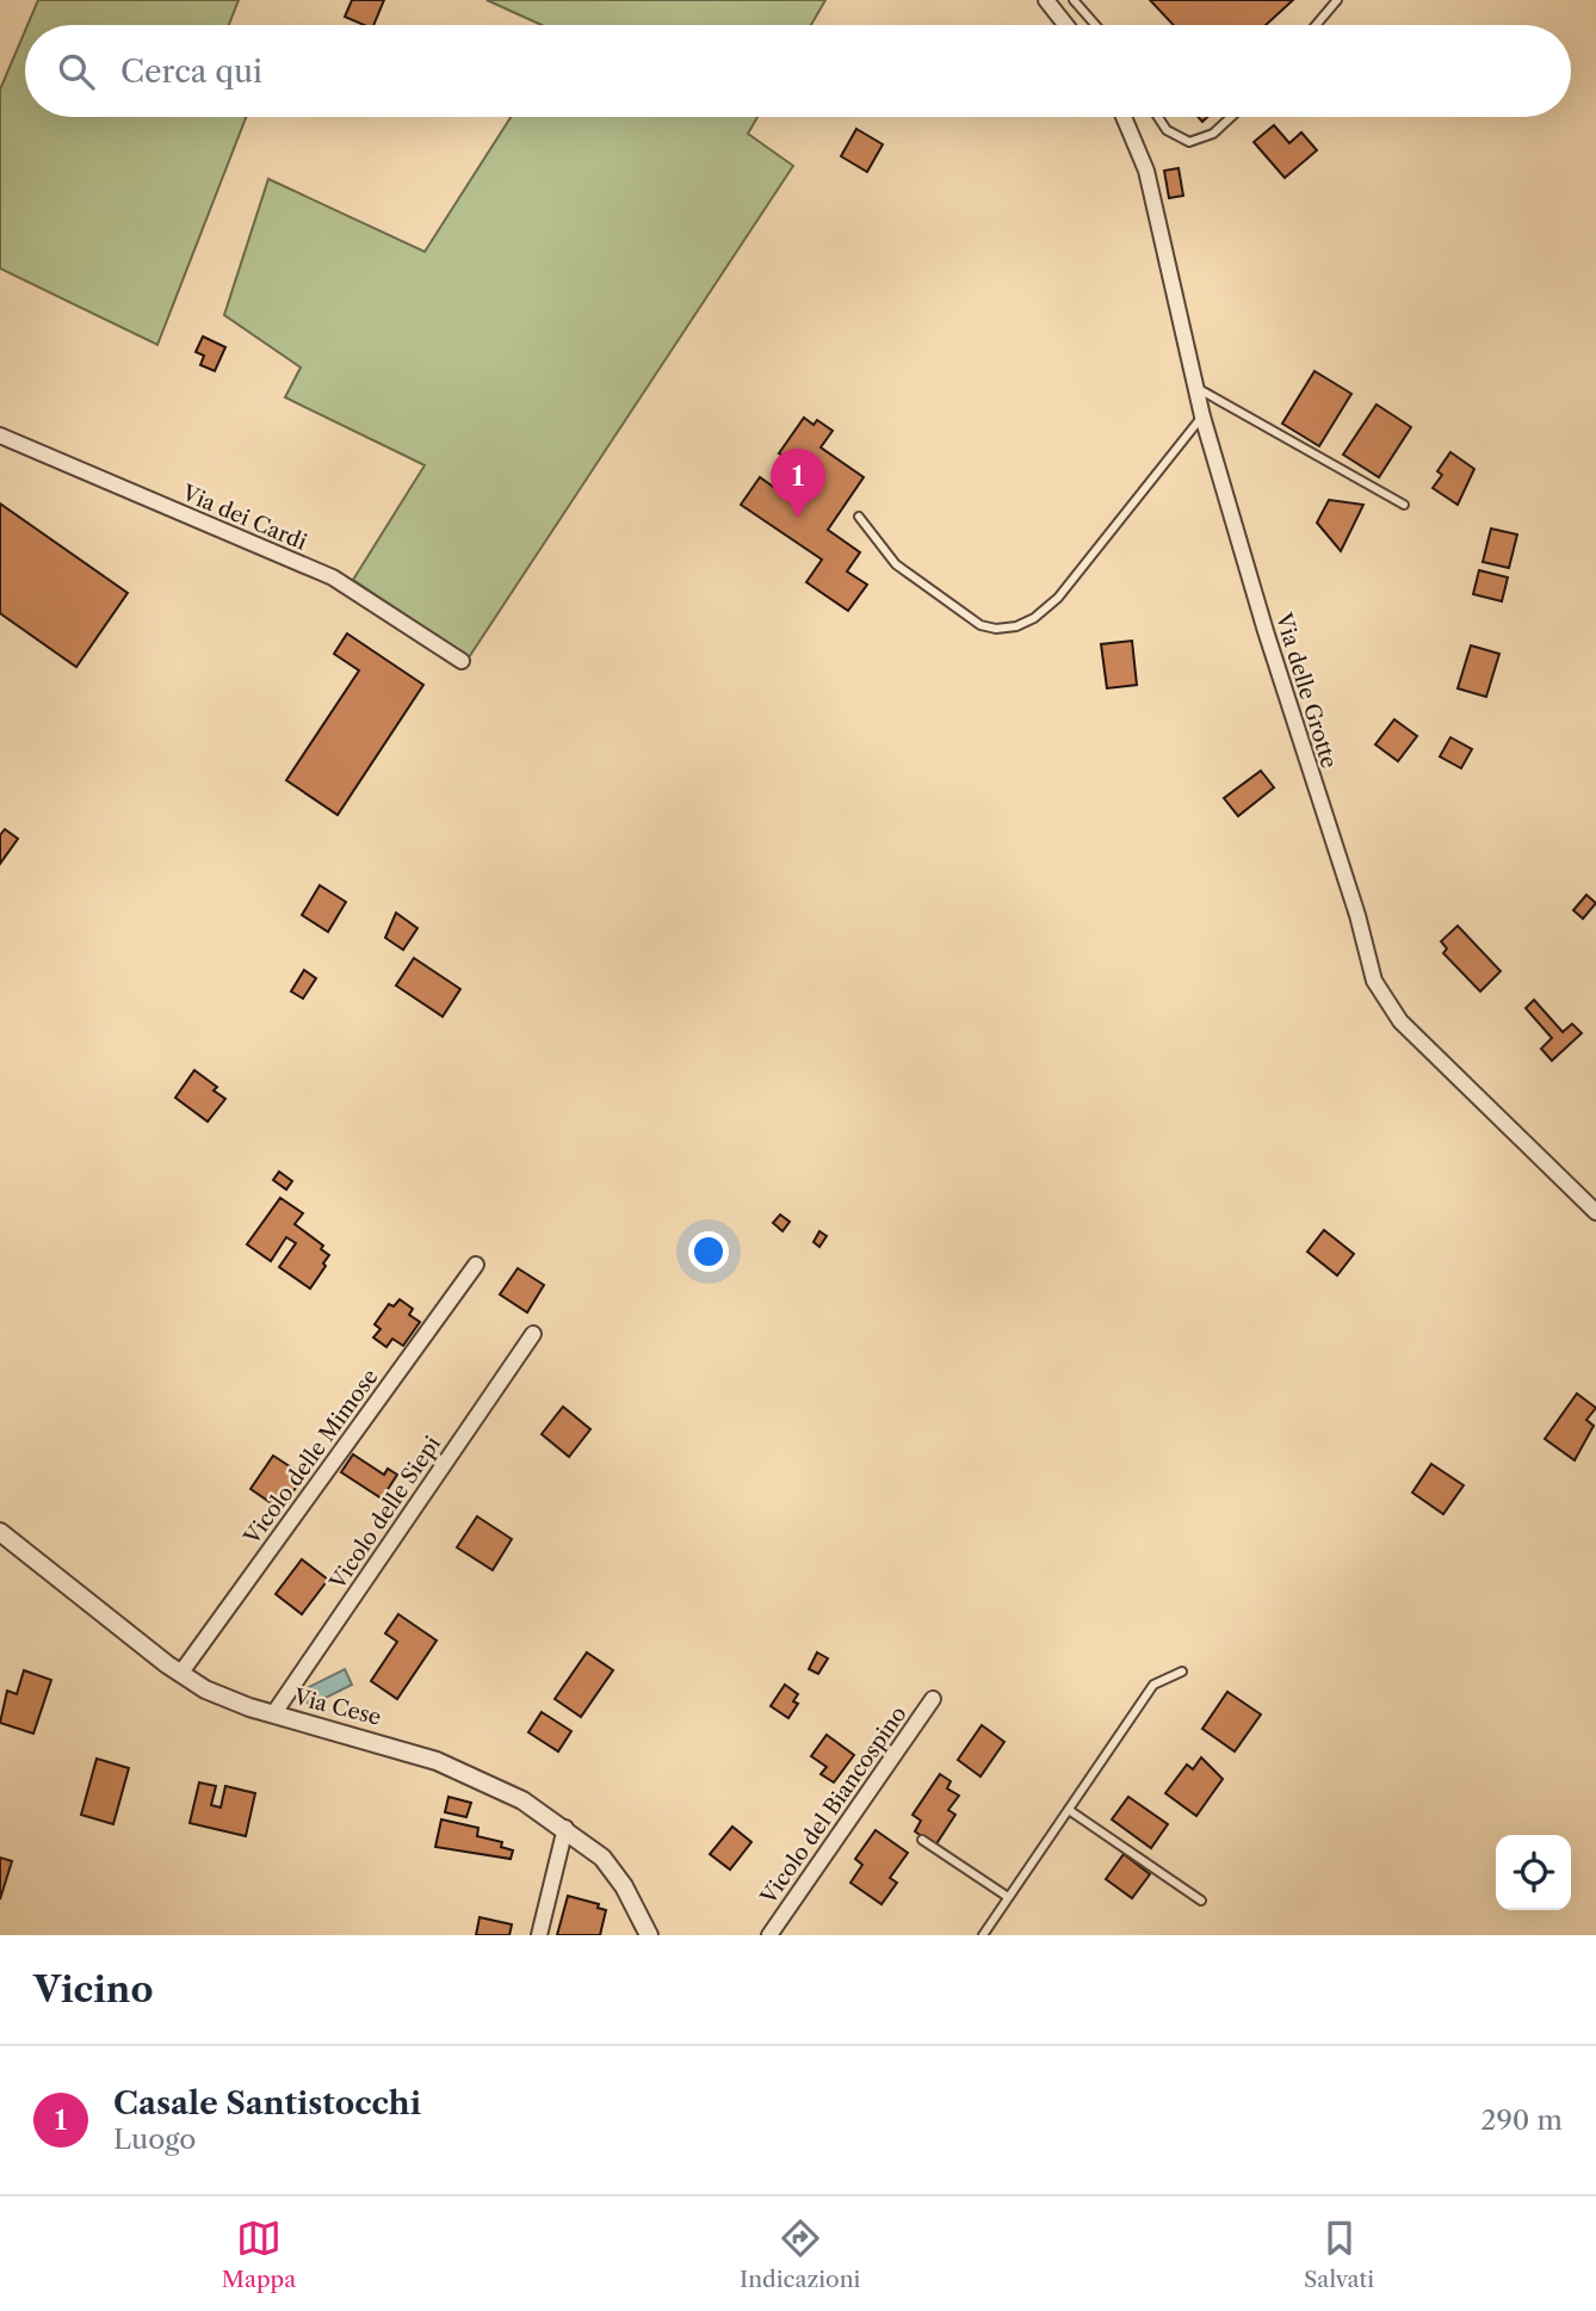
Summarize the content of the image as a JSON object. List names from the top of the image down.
{
  "streets": {
    "street": [
      "Via dei Cardi",
      "Via delle Grotte",
      "Vicolo delle Mimose",
      "Vicolo delle Siepi",
      "Via Cese",
      "Vicolo del Biancospino"
    ]
  },
  "crossings": [
    ["Vicolo delle Mimose", "Via Cese"],
    ["Vicolo delle Siepi", "Via Cese"]
  ],
  "page": {
    "search": "Cerca qui",
    "pins": "1",
    "heading": "Vicino",
    "list": [
      {
        "mark": "1",
        "name": "Casale Santistocchi",
        "note": "Luogo",
        "value": "290 m"
      }
    ],
    "nav": ["Mappa", "Indicazioni", "Salvati"]
  }
}
